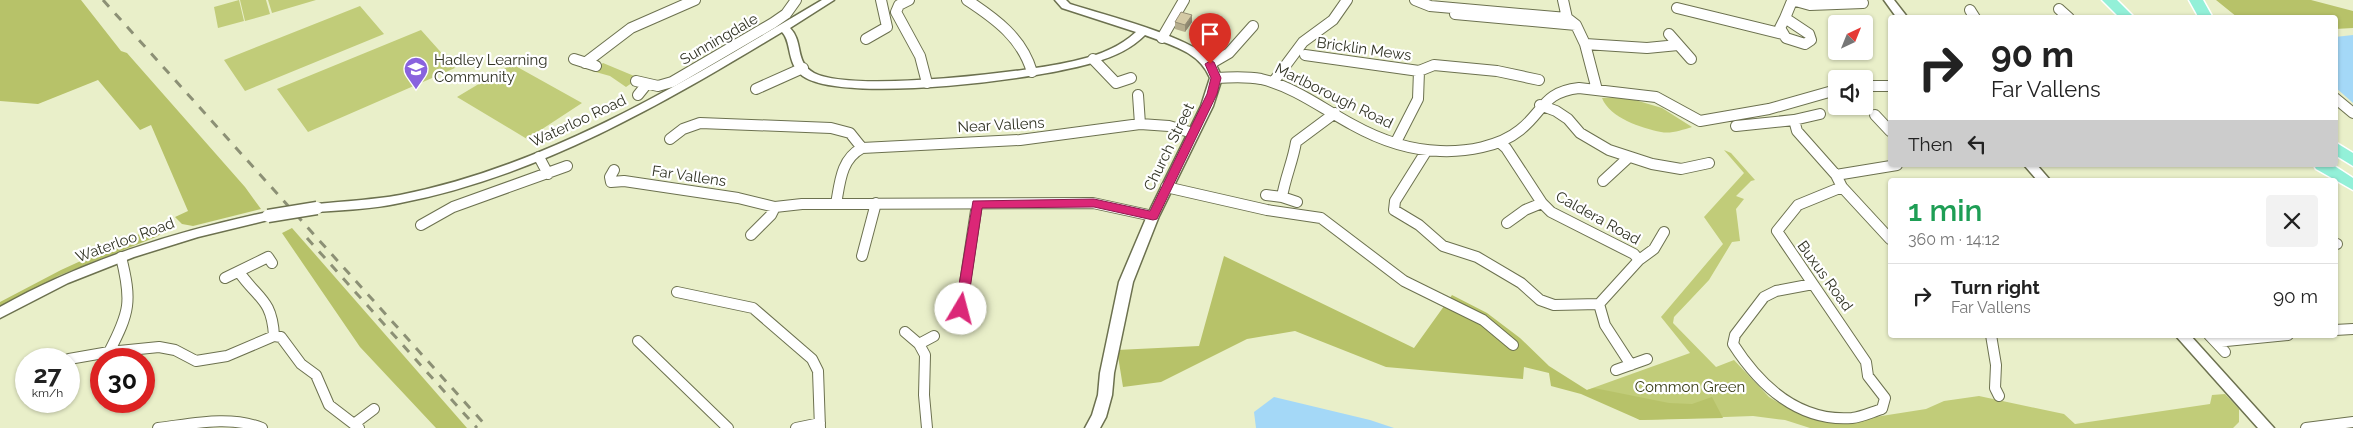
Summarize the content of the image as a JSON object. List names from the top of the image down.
{
  "streets": {
    "street": [
      "Sunningdale",
      "Bricklin Mews",
      "Marlborough Road",
      "Waterloo Road",
      "Near Vallens",
      "Church Street",
      "Far Vallens",
      "Caldera Road",
      "Buxus Road"
    ]
  },
  "crossings": [
    ["Marlborough Road", "Church Street"],
    ["Marlborough Road", "Caldera Road"],
    ["Near Vallens", "Church Street"],
    ["Church Street", "Far Vallens"]
  ],
  "parks": ["Common Green"],
  "places": {
    "school or university": ["Hadley Learning Community"]
  },
  "north": "top right",
  "page": {
    "turn": ["90 m", "Far Vallens"],
    "then": "Then",
    "heading": ["1 min", "360 m · 14:12"],
    "list": [
      {
        "name": "Turn right",
        "note": "Far Vallens",
        "value": "90 m"
      }
    ],
    "speed": "27 km/h",
    "limit": "30"
  }
}
